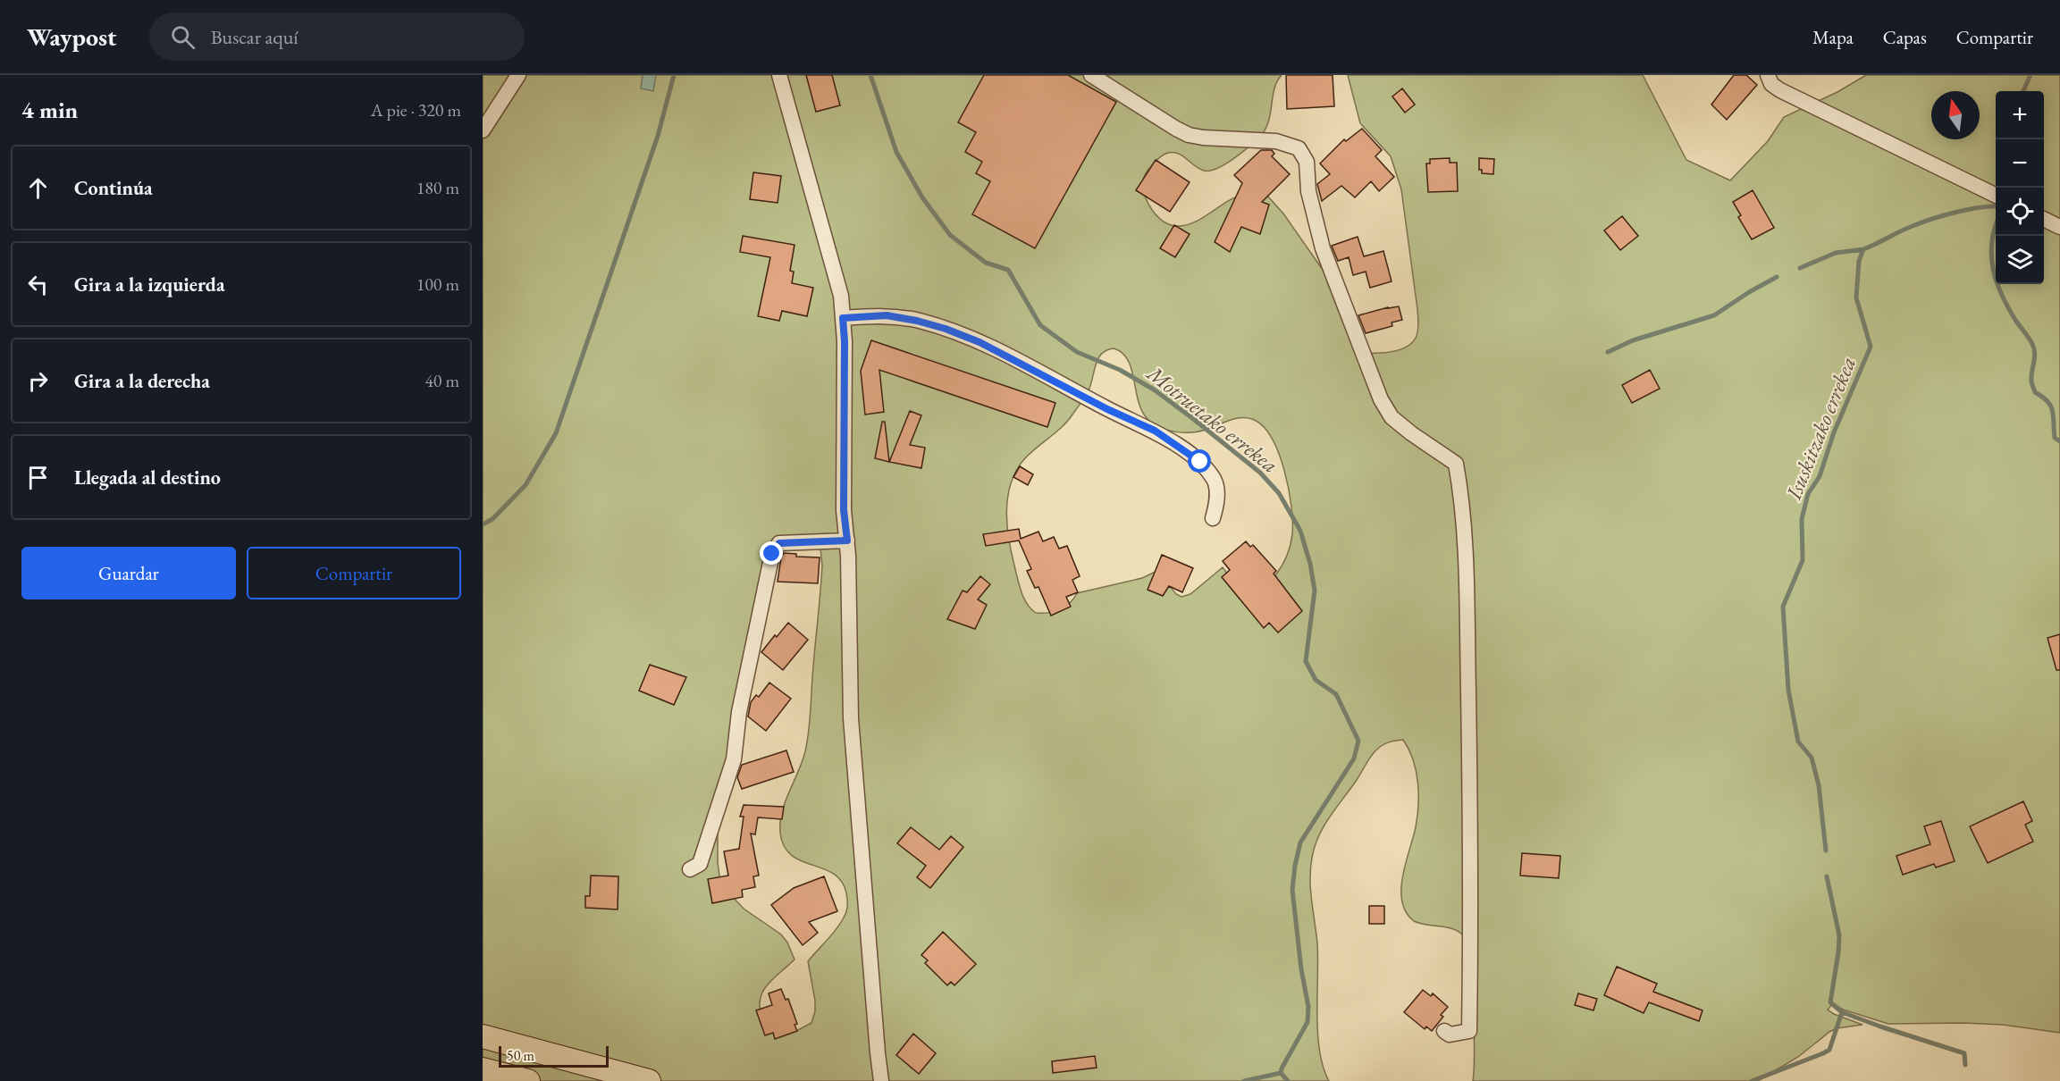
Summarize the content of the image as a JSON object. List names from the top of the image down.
{
  "water": ["Motruetako errekea", "Isuskitzako errekea"],
  "scale_bar": "50 m",
  "north": "top",
  "page": {
    "header": "Waypost",
    "search": "Buscar aquí",
    "nav": ["Mapa", "Capas", "Compartir"],
    "heading": ["4 min", "A pie · 320 m"],
    "map_buttons": ["+", "−"],
    "list": [
      ["Continúa", "180 m"],
      ["Gira a la izquierda", "100 m"],
      ["Gira a la derecha", "40 m"],
      "Llegada al destino"
    ],
    "buttons": ["Guardar", "Compartir"],
    "scale": "50 m"
  }
}
